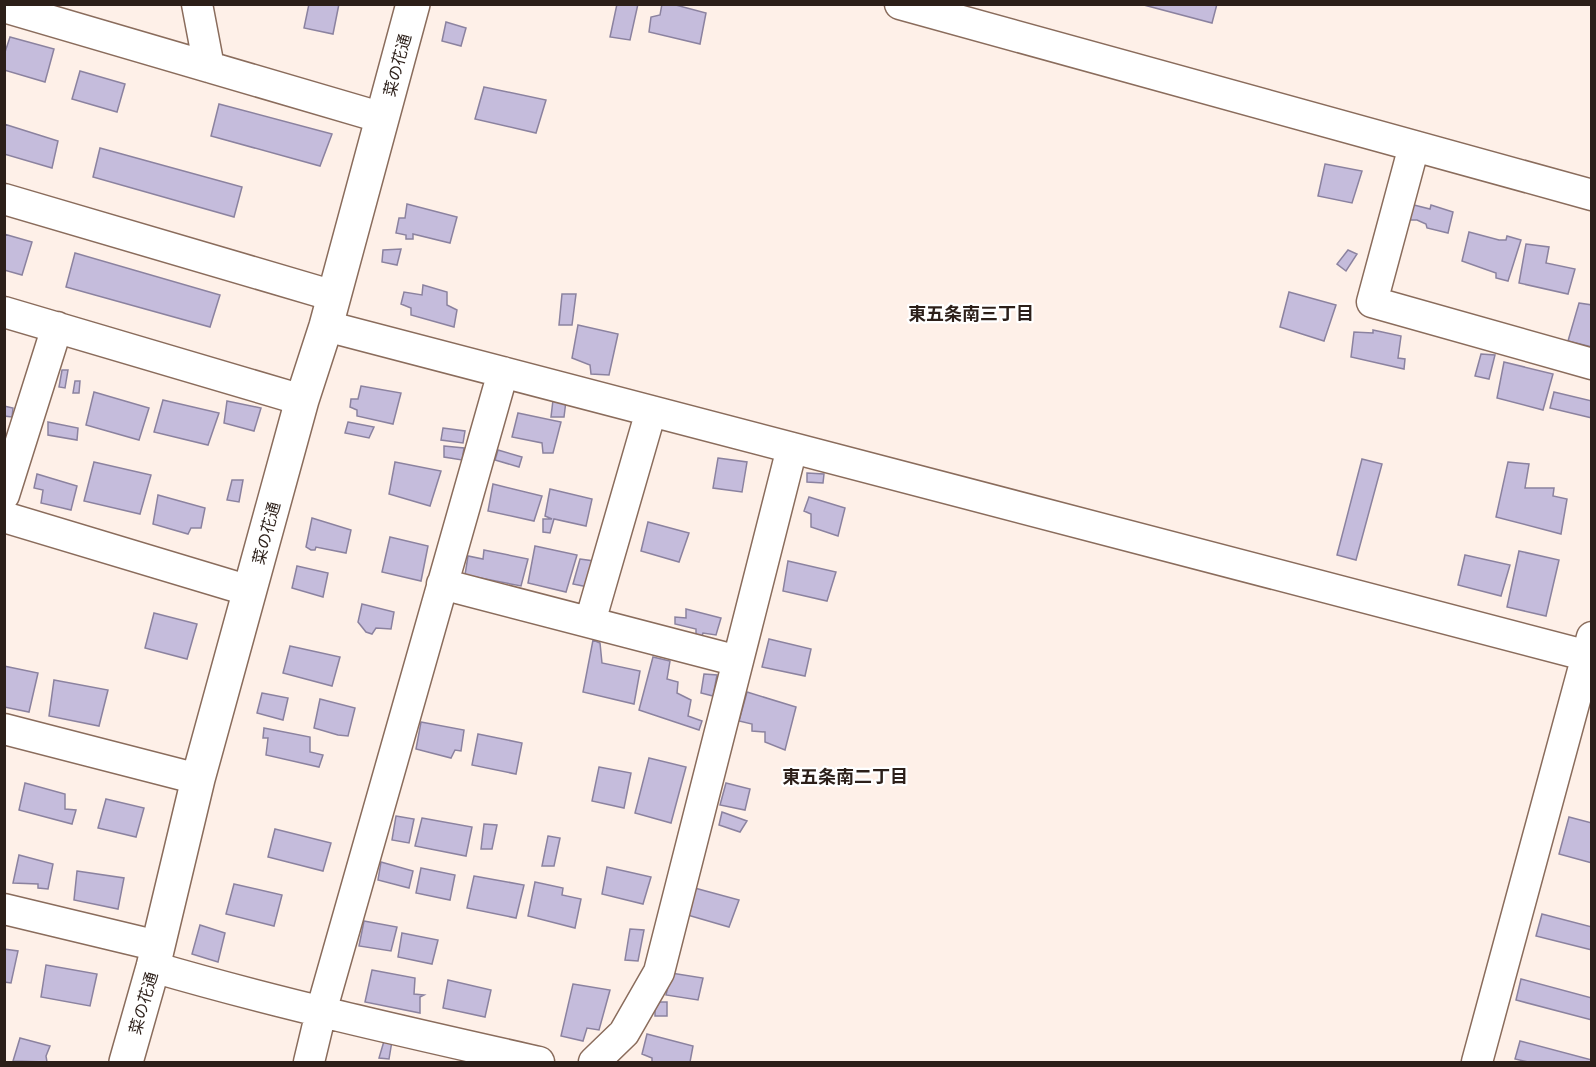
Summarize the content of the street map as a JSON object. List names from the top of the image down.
{
  "streets": {
    "street": ["菜の花通"]
  },
  "districts": ["東五条南三丁目", "東五条南二丁目"]
}
